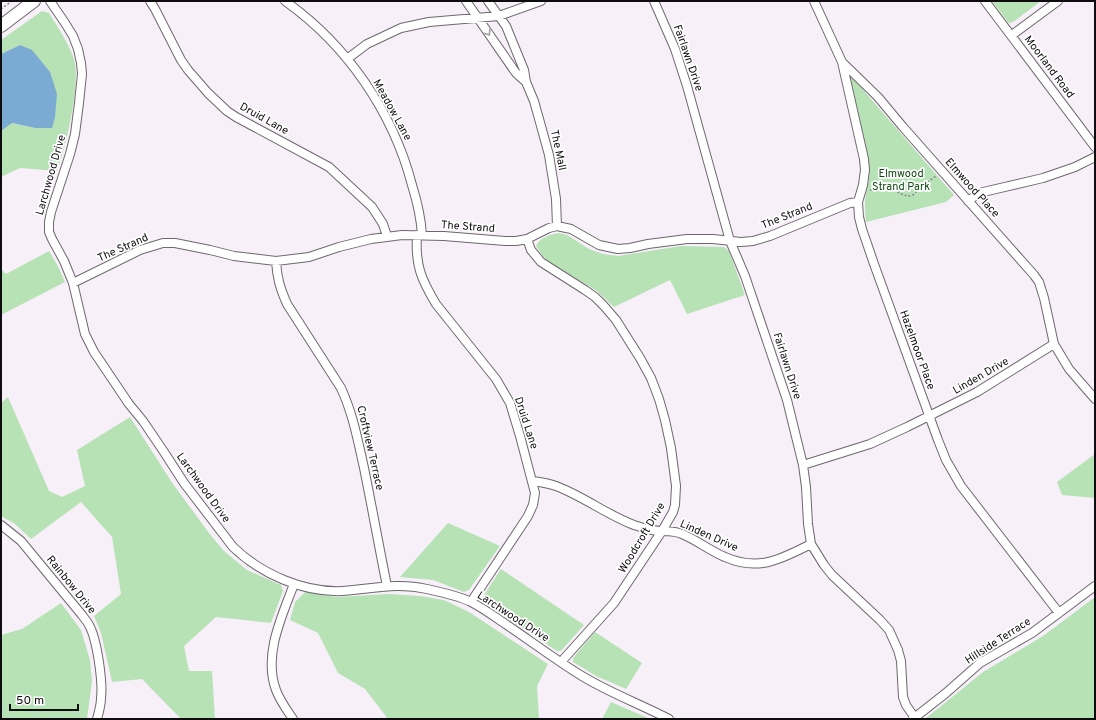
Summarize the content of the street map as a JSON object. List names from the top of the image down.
{
  "streets": {
    "street": [
      "Fairlawn Drive",
      "Moorland Road",
      "Meadow Lane",
      "Druid Lane",
      "The Mall",
      "Larchwood Drive",
      "Elmwood Place",
      "The Strand",
      "Hazelmoor Place",
      "Linden Drive",
      "Croftview Terrace",
      "Woodcroft Drive",
      "Rainbow Drive",
      "Hillside Terrace"
    ]
  },
  "crossings": [
    ["Fairlawn Drive", "The Strand"],
    ["Fairlawn Drive", "Linden Drive"],
    ["Fairlawn Drive", "Hillside Terrace"],
    ["Meadow Lane", "Druid Lane"],
    ["Meadow Lane", "The Strand"],
    ["Druid Lane", "Larchwood Drive"],
    ["Druid Lane", "The Strand"],
    ["Druid Lane", "Linden Drive"],
    ["The Mall", "The Strand"],
    ["Larchwood Drive", "The Strand"],
    ["Larchwood Drive", "Croftview Terrace"],
    ["Larchwood Drive", "Woodcroft Drive"],
    ["Elmwood Place", "Hazelmoor Place"],
    ["Elmwood Place", "Linden Drive"],
    ["The Strand", "Hazelmoor Place"],
    ["The Strand", "Croftview Terrace"],
    ["The Strand", "Woodcroft Drive"],
    ["Hazelmoor Place", "Linden Drive"],
    ["Hazelmoor Place", "Hillside Terrace"],
    ["Linden Drive", "Woodcroft Drive"]
  ],
  "parks": ["Elmwood Strand Park"],
  "scale_bar": "50 m"
}
